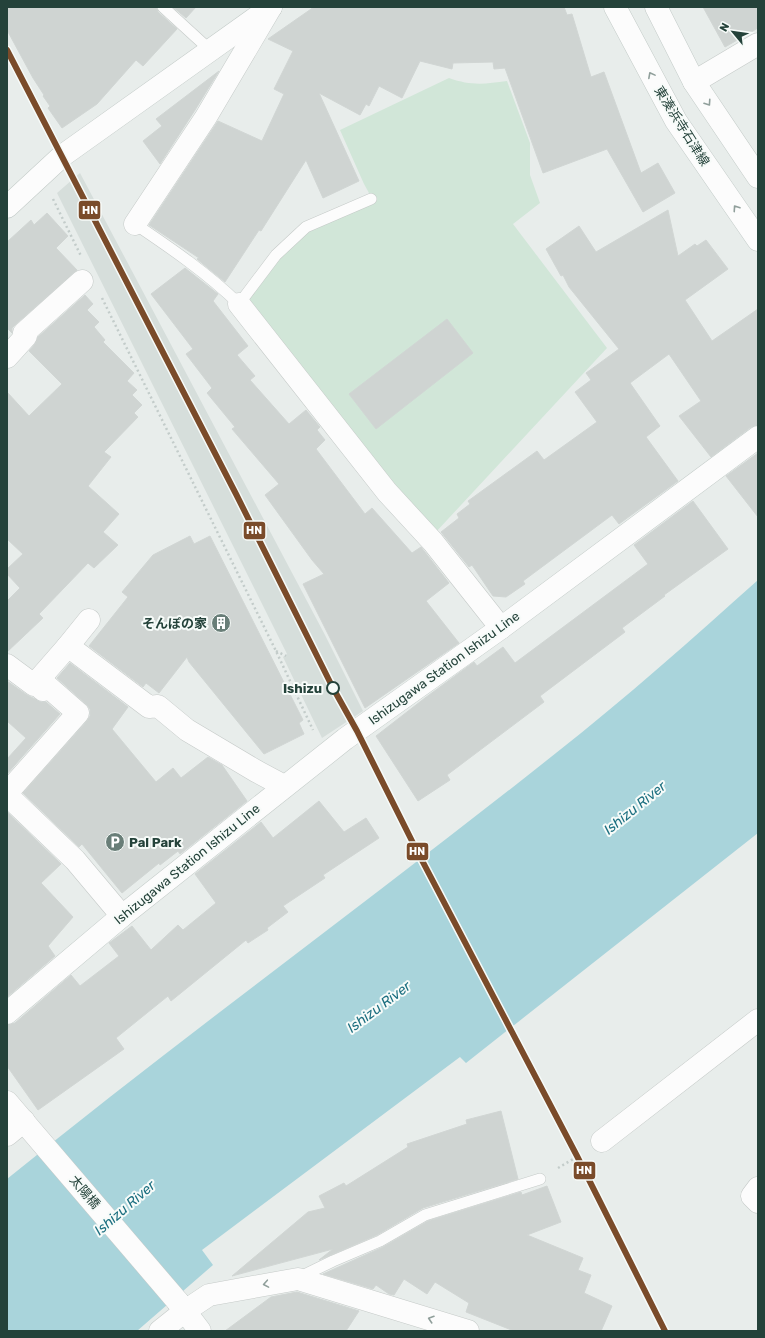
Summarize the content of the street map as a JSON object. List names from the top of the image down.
{
  "streets": {
    "street": ["東湊浜寺石津線", "Ishizugawa Station Ishizu Line", "太陽橋"]
  },
  "water": ["Ishizu River"],
  "places": {
    "building": ["そんぽの家"],
    "other": ["Ishizu"],
    "parking": ["Pal Park"]
  },
  "lines": ["transit line HN"],
  "north": "top left"
}
